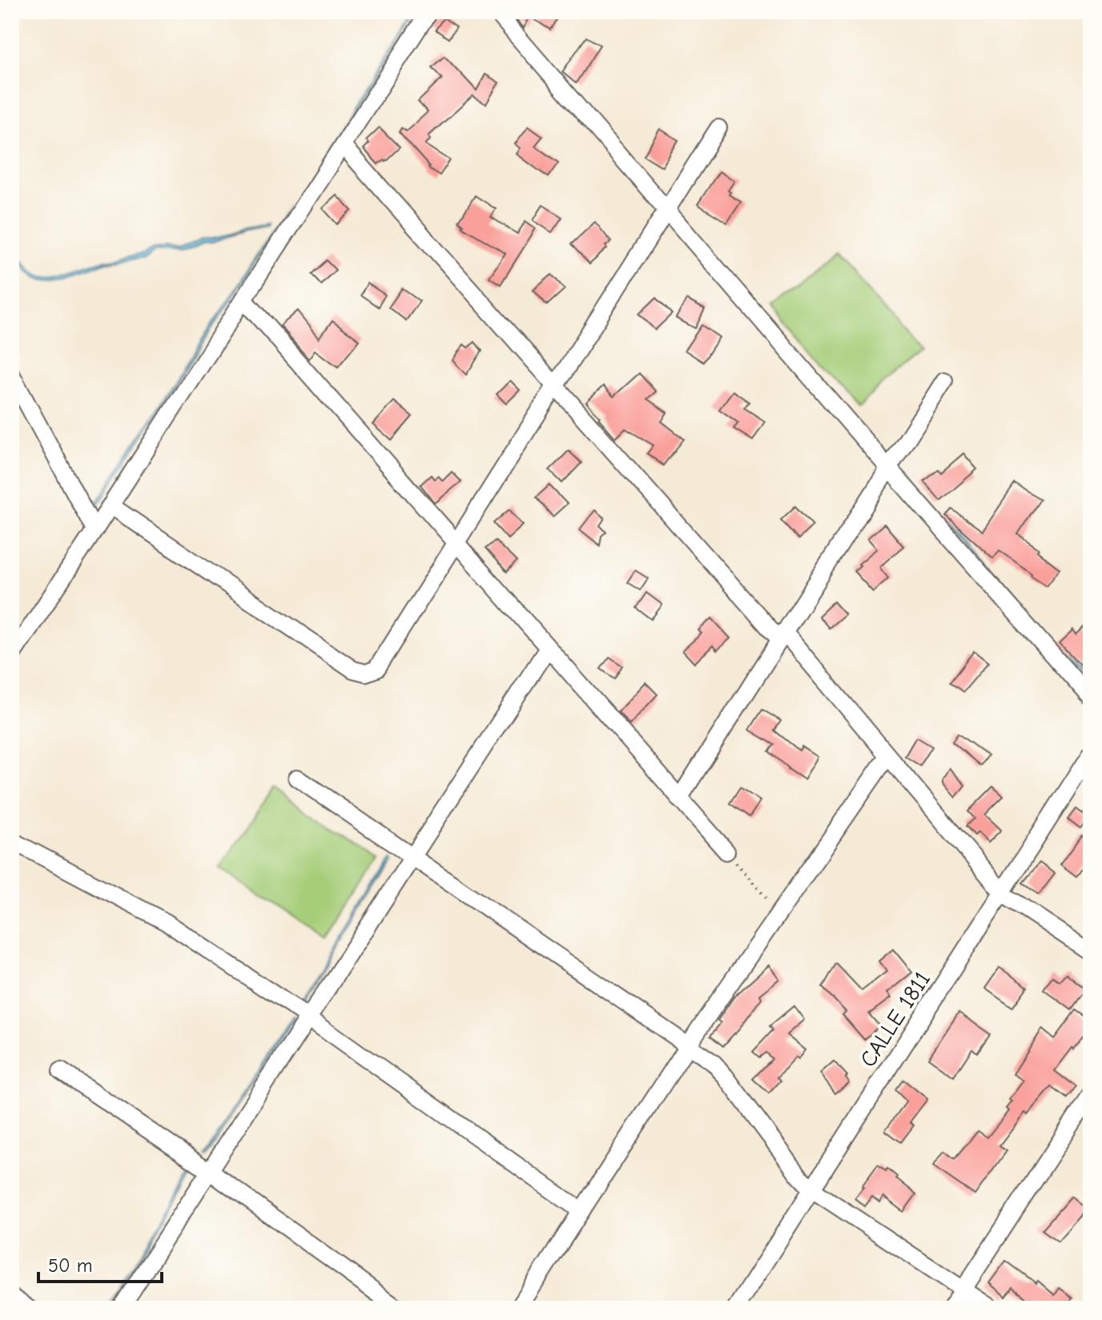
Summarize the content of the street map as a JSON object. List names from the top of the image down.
{
  "streets": {
    "street": ["CALLE 1811"]
  },
  "scale_bar": "50 m"
}
